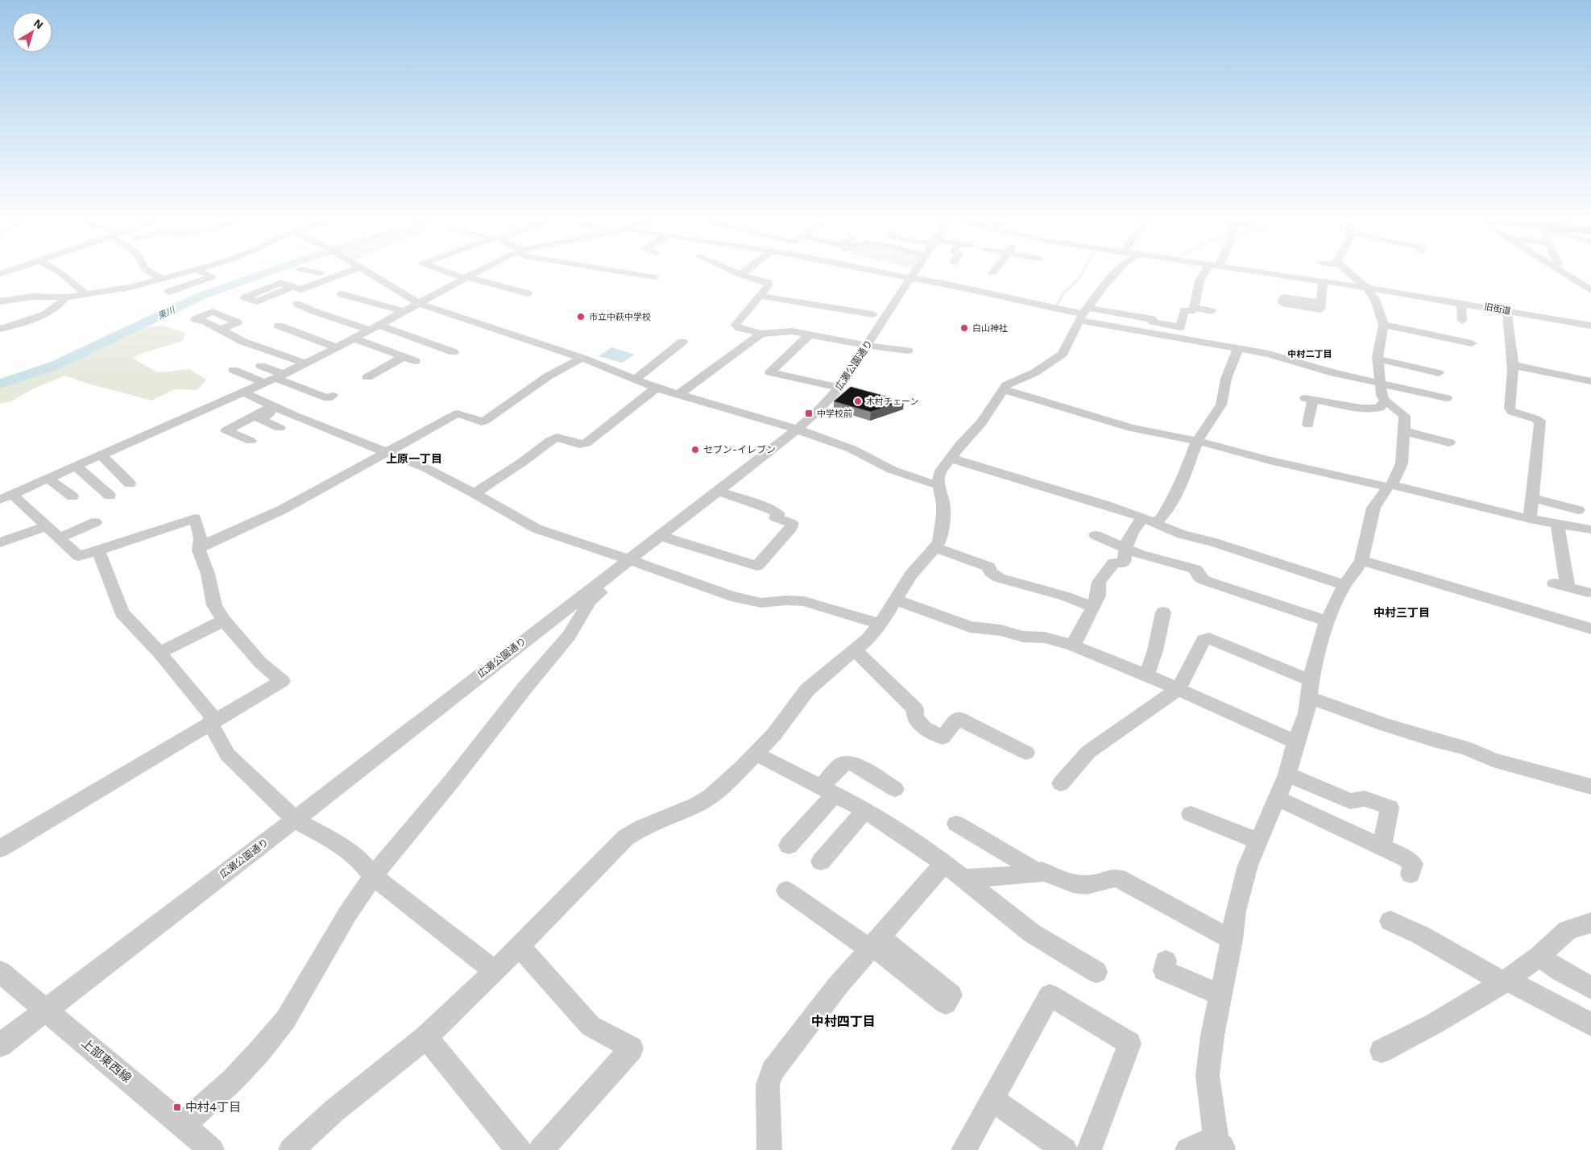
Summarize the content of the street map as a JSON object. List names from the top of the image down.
{
  "streets": {
    "street": ["旧街道", "広瀬公園通り", "上部東西線"]
  },
  "crossings": [
    ["広瀬公園通り", "上部東西線"]
  ],
  "districts": [
    "中村二丁目",
    "上原一丁目",
    "中村三丁目",
    "中村四丁目"
  ],
  "water": ["東川"],
  "places": {
    "other": [
      "市立中萩中学校",
      "白山神社",
      "木村チェーン",
      "セブン-イレブン"
    ],
    "transit": ["中学校前", "中村4丁目"]
  },
  "north": "top right"
}
